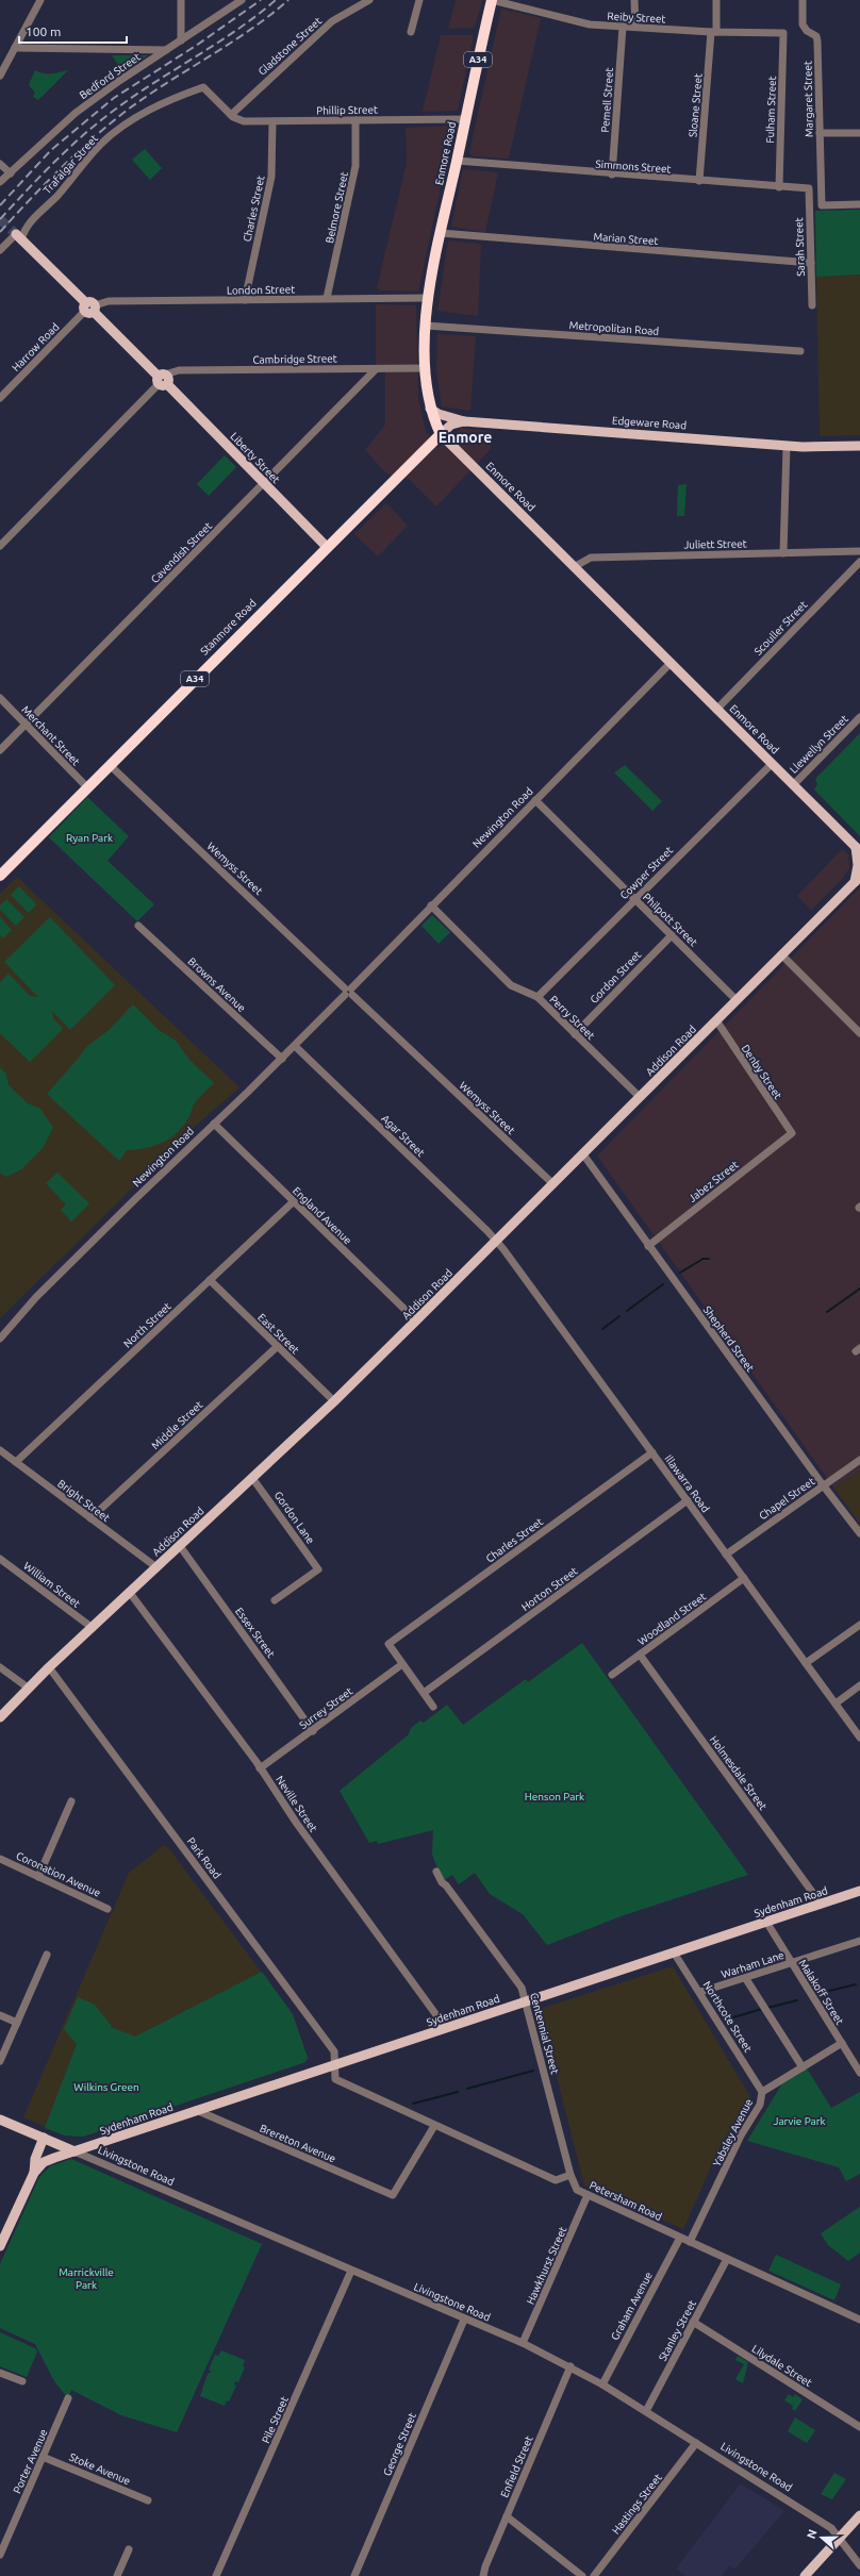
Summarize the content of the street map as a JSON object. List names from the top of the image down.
{
  "streets": {
    "highway": ["A34", "Enmore Road", "Stanmore Road"],
    "main road": [
      "Edgeware Road",
      "Liberty Street",
      "Addison Road",
      "Sydenham Road",
      "Livingstone Road"
    ],
    "street": [
      "Reiby Street",
      "Gladstone Street",
      "Bedford Street",
      "Margaret Street",
      "Pemell Street",
      "Sloane Street",
      "Phillip Street",
      "Fulham Street",
      "Trafalgar Street",
      "Simmons Street",
      "Belmore Street",
      "Charles Street",
      "Marian Street",
      "Sarah Street",
      "London Street",
      "Metropolitan Road",
      "Harrow Road",
      "Cambridge Street",
      "Juliett Street",
      "Cavendish Street",
      "Scouller Street",
      "Merchant Street",
      "Llewellyn Street",
      "Newington Road",
      "Wemyss Street",
      "Cowper Street",
      "Philpott Street",
      "Gordon Street",
      "Browns Avenue",
      "Perry Street",
      "Denby Street",
      "Agar Street",
      "Jabez Street",
      "England Avenue",
      "North Street",
      "East Street",
      "Shepherd Street",
      "Middle Street",
      "Illawarra Road",
      "Chapel Street",
      "Bright Street",
      "Gordon Lane",
      "William Street",
      "Horton Street",
      "Woodland Street",
      "Essex Street",
      "Surrey Street",
      "Holmesdale Street",
      "Neville Street",
      "Park Road",
      "Coronation Avenue",
      "Warham Lane",
      "Malakoff Street",
      "Northcote Street",
      "Centennial Street",
      "Yabsley Avenue",
      "Brereton Avenue",
      "Petersham Road",
      "Hawkhurst Street",
      "Graham Avenue",
      "Stanley Street",
      "Lilydale Street",
      "Pile Street",
      "George Street",
      "Porter Avenue",
      "Enfield Street",
      "Stoke Avenue",
      "Hastings Street"
    ]
  },
  "crossings": [
    ["Reiby Street", "Pemell Street"],
    ["Reiby Street", "Sloane Street"],
    ["Reiby Street", "Fulham Street"],
    ["Reiby Street", "Enmore Road"],
    ["Gladstone Street", "Phillip Street"],
    ["Gladstone Street", "Trafalgar Street"],
    ["Pemell Street", "Simmons Street"],
    ["Sloane Street", "Simmons Street"],
    ["Phillip Street", "Enmore Road"],
    ["Phillip Street", "Trafalgar Street"],
    ["Phillip Street", "Belmore Street"],
    ["Phillip Street", "Charles Street"],
    ["Fulham Street", "Simmons Street"],
    ["Enmore Road", "Simmons Street"],
    ["Enmore Road", "Marian Street"],
    ["Enmore Road", "London Street"],
    ["Enmore Road", "Metropolitan Road"],
    ["Enmore Road", "Cambridge Street"],
    ["Enmore Road", "Edgeware Road"],
    ["Enmore Road", "Juliett Street"],
    ["Enmore Road", "Stanmore Road"],
    ["Enmore Road", "Scouller Street"],
    ["Enmore Road", "Llewellyn Street"],
    ["Enmore Road", "Newington Road"],
    ["Enmore Road", "Cowper Street"],
    ["Trafalgar Street", "Liberty Street"],
    ["Simmons Street", "Sarah Street"],
    ["Belmore Street", "London Street"],
    ["Charles Street", "London Street"],
    ["Charles Street", "Illawarra Road"],
    ["Charles Street", "Surrey Street"],
    ["Marian Street", "Sarah Street"],
    ["London Street", "Harrow Road"],
    ["London Street", "Liberty Street"],
    ["Harrow Road", "Liberty Street"],
    ["Cambridge Street", "Liberty Street"],
    ["Cambridge Street", "Cavendish Street"],
    ["Edgeware Road", "Stanmore Road"],
    ["Liberty Street", "Cavendish Street"],
    ["Liberty Street", "Stanmore Road"],
    ["Cavendish Street", "Merchant Street"],
    ["Stanmore Road", "Merchant Street"],
    ["Stanmore Road", "Wemyss Street"],
    ["Newington Road", "Wemyss Street"],
    ["Newington Road", "Philpott Street"],
    ["Newington Road", "Browns Avenue"],
    ["Newington Road", "Perry Street"],
    ["Newington Road", "Agar Street"],
    ["Newington Road", "England Avenue"],
    ["Wemyss Street", "Addison Road"],
    ["Cowper Street", "Philpott Street"],
    ["Cowper Street", "Perry Street"],
    ["Philpott Street", "Gordon Street"],
    ["Philpott Street", "Addison Road"],
    ["Gordon Street", "Perry Street"],
    ["Perry Street", "Addison Road"],
    ["Addison Road", "Denby Street"],
    ["Addison Road", "Agar Street"],
    ["Addison Road", "England Avenue"],
    ["Addison Road", "East Street"],
    ["Addison Road", "Shepherd Street"],
    ["Addison Road", "Illawarra Road"],
    ["Addison Road", "Bright Street"],
    ["Addison Road", "Gordon Lane"],
    ["Addison Road", "William Street"],
    ["Addison Road", "Essex Street"],
    ["Addison Road", "Neville Street"],
    ["Addison Road", "Park Road"],
    ["Denby Street", "Jabez Street"],
    ["Agar Street", "Illawarra Road"],
    ["Jabez Street", "Shepherd Street"],
    ["England Avenue", "North Street"],
    ["North Street", "East Street"],
    ["North Street", "Bright Street"],
    ["East Street", "Middle Street"],
    ["Shepherd Street", "Chapel Street"],
    ["Middle Street", "Bright Street"],
    ["Illawarra Road", "Chapel Street"],
    ["Illawarra Road", "Horton Street"],
    ["Illawarra Road", "Woodland Street"],
    ["Woodland Street", "Holmesdale Street"],
    ["Essex Street", "Surrey Street"],
    ["Surrey Street", "Neville Street"],
    ["Holmesdale Street", "Sydenham Road"],
    ["Neville Street", "Sydenham Road"],
    ["Park Road", "Sydenham Road"],
    ["Sydenham Road", "Malakoff Street"],
    ["Sydenham Road", "Northcote Street"],
    ["Sydenham Road", "Centennial Street"],
    ["Sydenham Road", "Brereton Avenue"],
    ["Sydenham Road", "Livingstone Road"],
    ["Warham Lane", "Malakoff Street"],
    ["Warham Lane", "Northcote Street"],
    ["Malakoff Street", "Yabsley Avenue"],
    ["Northcote Street", "Yabsley Avenue"],
    ["Centennial Street", "Petersham Road"],
    ["Yabsley Avenue", "Petersham Road"],
    ["Livingstone Road", "Hawkhurst Street"],
    ["Livingstone Road", "Graham Avenue"],
    ["Livingstone Road", "Stanley Street"],
    ["Livingstone Road", "Pile Street"],
    ["Livingstone Road", "George Street"],
    ["Livingstone Road", "Enfield Street"],
    ["Livingstone Road", "Hastings Street"],
    ["Petersham Road", "Hawkhurst Street"],
    ["Petersham Road", "Graham Avenue"],
    ["Petersham Road", "Stanley Street"],
    ["Stanley Street", "Lilydale Street"],
    ["Porter Avenue", "Stoke Avenue"]
  ],
  "districts": ["Enmore"],
  "parks": [
    "Ryan Park",
    "Henson Park",
    "Wilkins Green",
    "Jarvie Park",
    "Marrickville Park"
  ],
  "scale_bar": "100 m",
  "north": "left"
}
